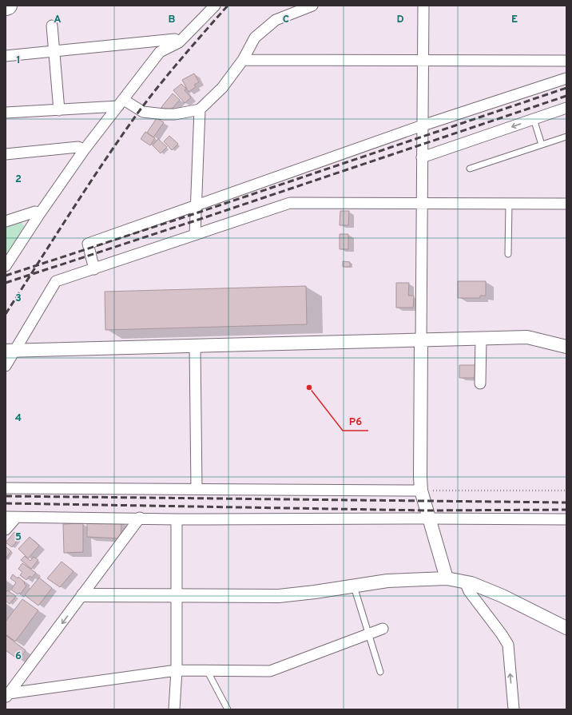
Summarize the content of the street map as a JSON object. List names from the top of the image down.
{
  "places": ["P6"],
  "grid": {
    "columns": [
      "A",
      "B",
      "C",
      "D",
      "E"
    ],
    "rows": [
      "1",
      "2",
      "3",
      "4",
      "5",
      "6"
    ]
  }
}
